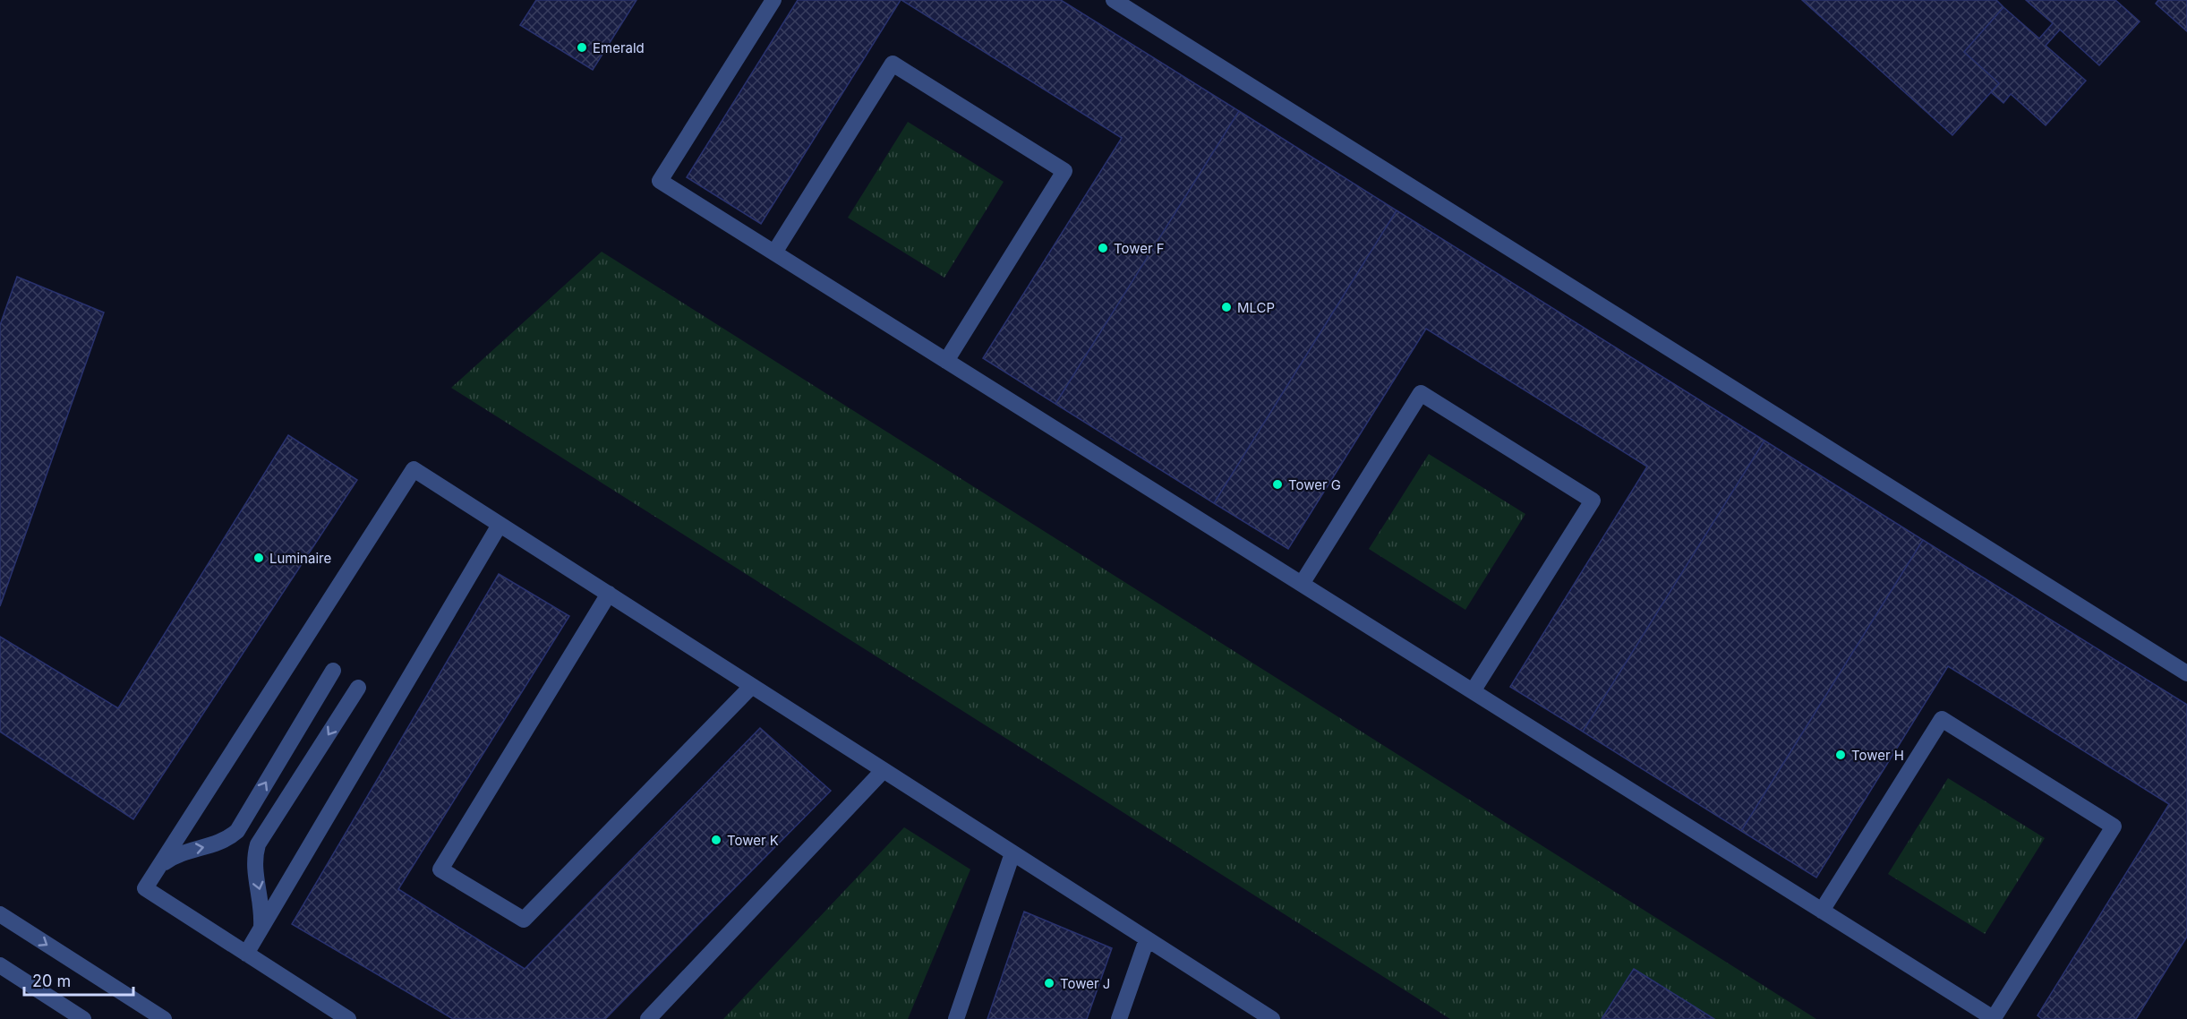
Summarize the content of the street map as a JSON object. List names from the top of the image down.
{
  "places": [
    "Emerald",
    "Tower F",
    "MLCP",
    "Tower G",
    "Luminaire",
    "Tower H",
    "Tower K",
    "Tower J"
  ],
  "scale_bar": "20 m"
}
